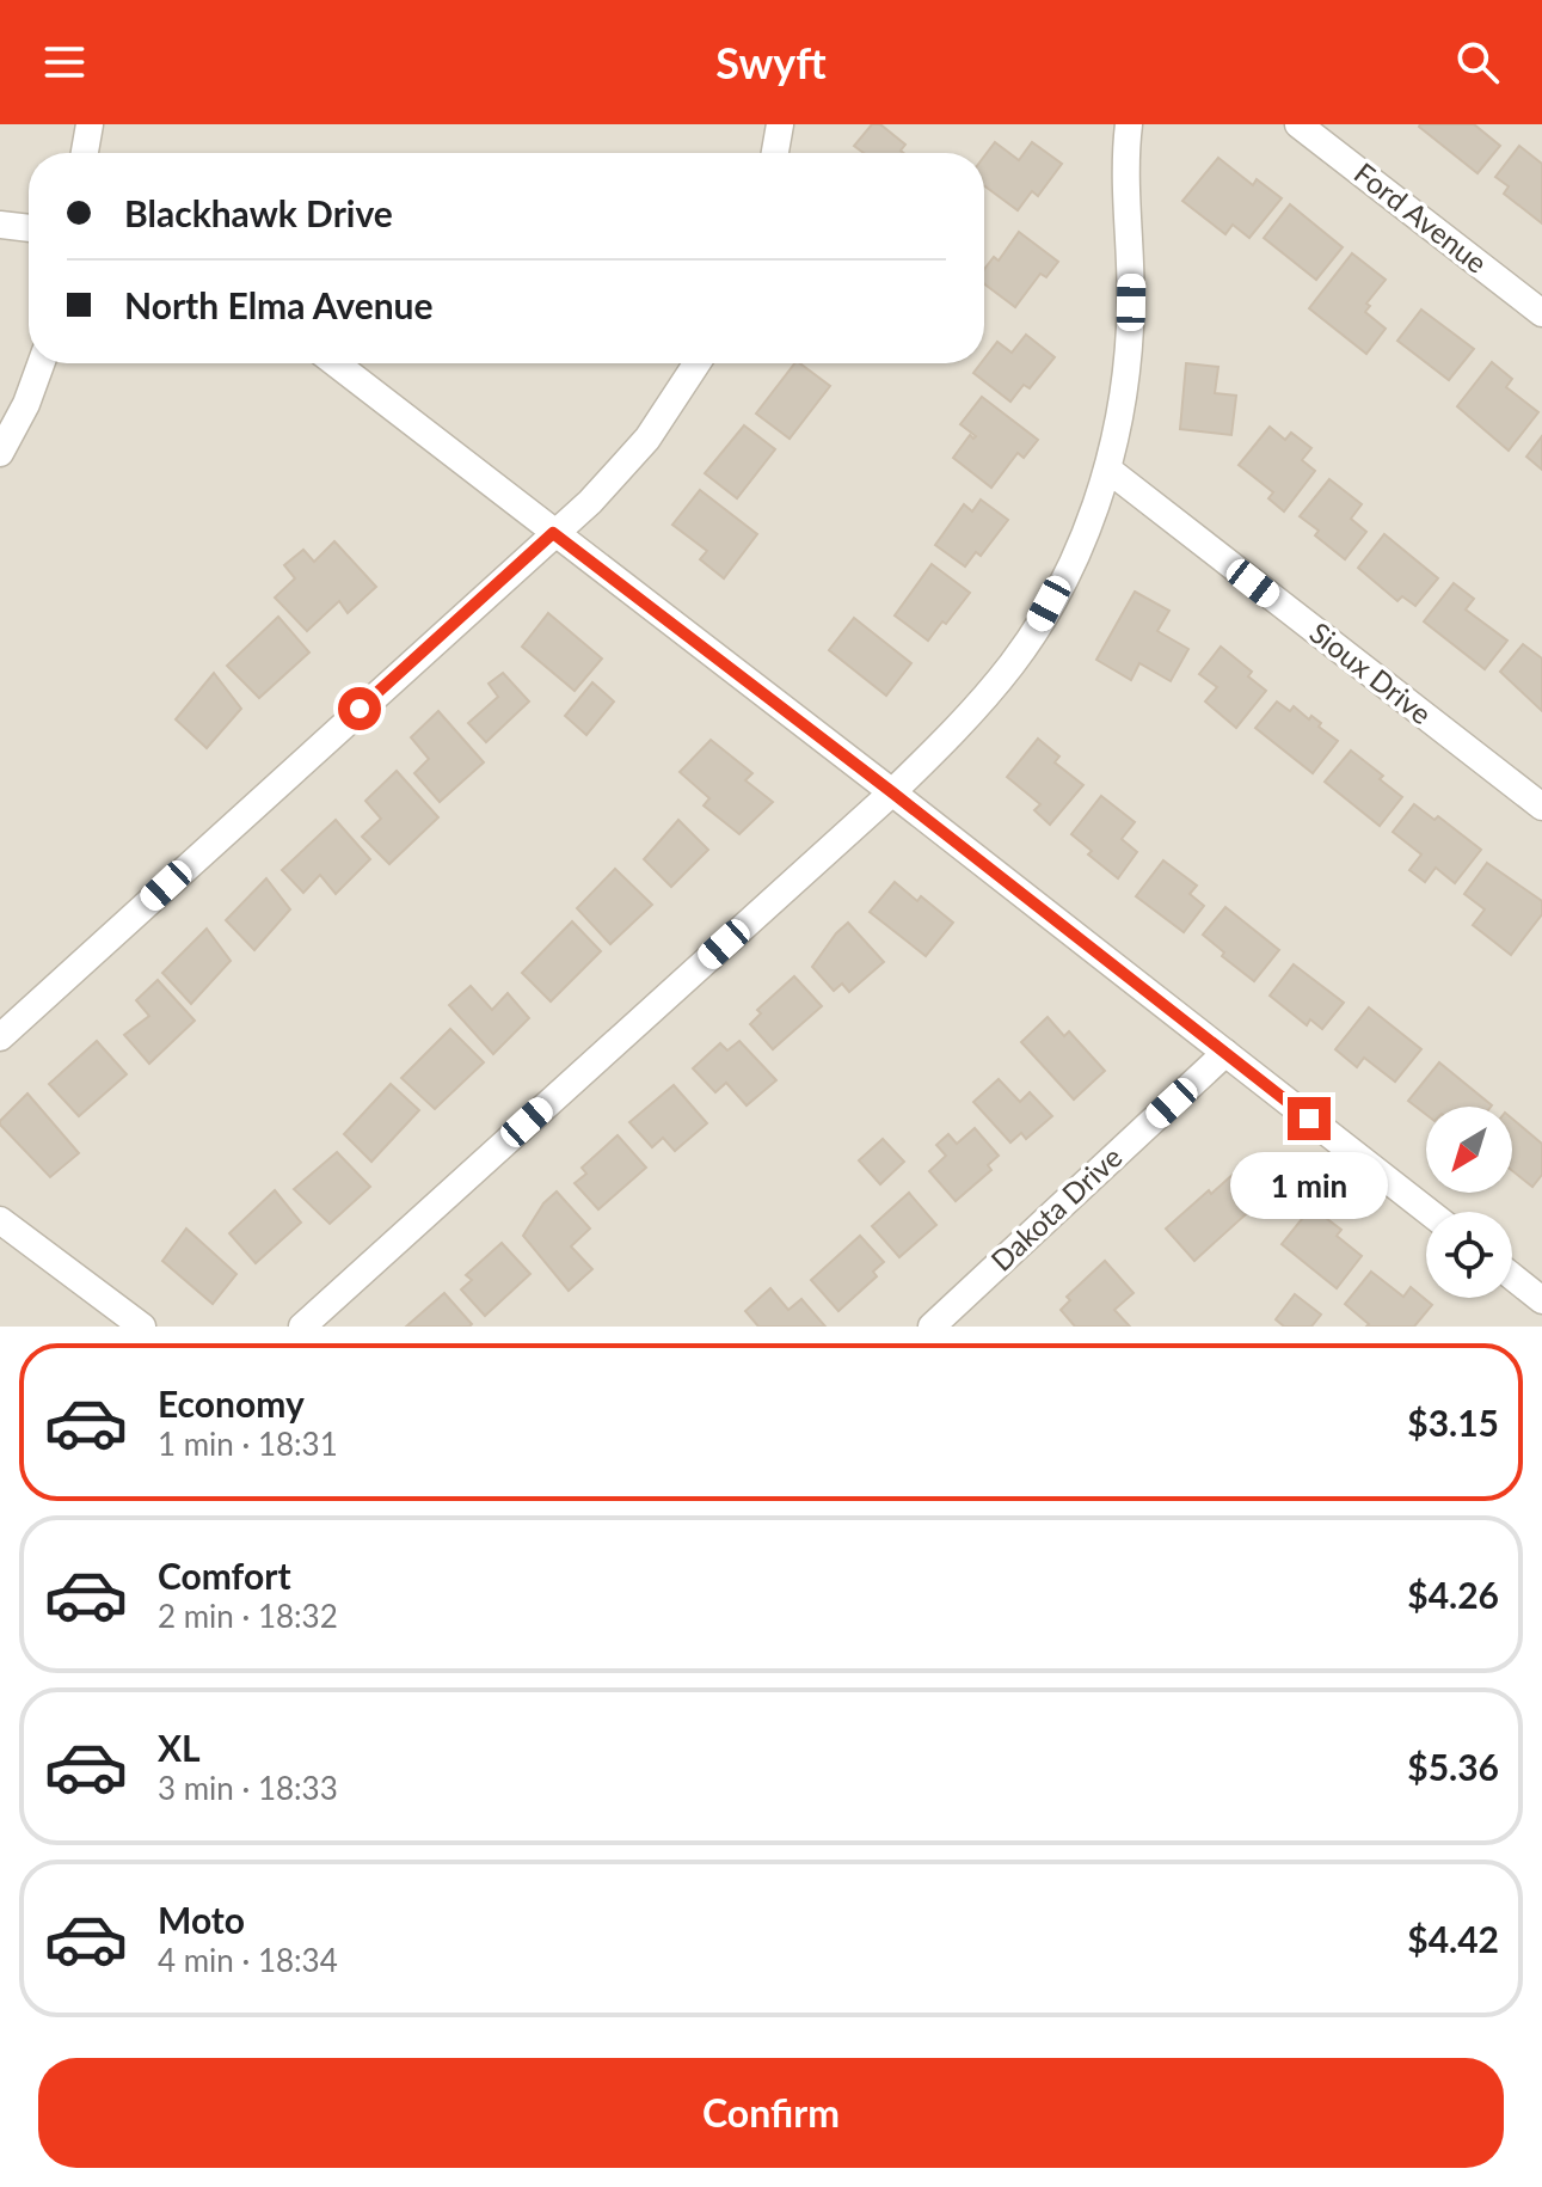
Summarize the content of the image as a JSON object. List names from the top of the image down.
{
  "streets": {
    "street": ["Ford Avenue", "Sioux Drive", "Dakota Drive"]
  },
  "north": "bottom left",
  "page": {
    "header": "Swyft",
    "banner": ["Blackhawk Drive", "North Elma Avenue"],
    "bubble": "1 min",
    "list": [
      {
        "name": "Economy",
        "note": "1 min · 18:31",
        "value": "$3.15"
      },
      {
        "name": "Comfort",
        "note": "2 min · 18:32",
        "value": "$4.26"
      },
      {
        "name": "XL",
        "note": "3 min · 18:33",
        "value": "$5.36"
      },
      {
        "name": "Moto",
        "note": "4 min · 18:34",
        "value": "$4.42"
      }
    ],
    "buttons": "Confirm"
  }
}
